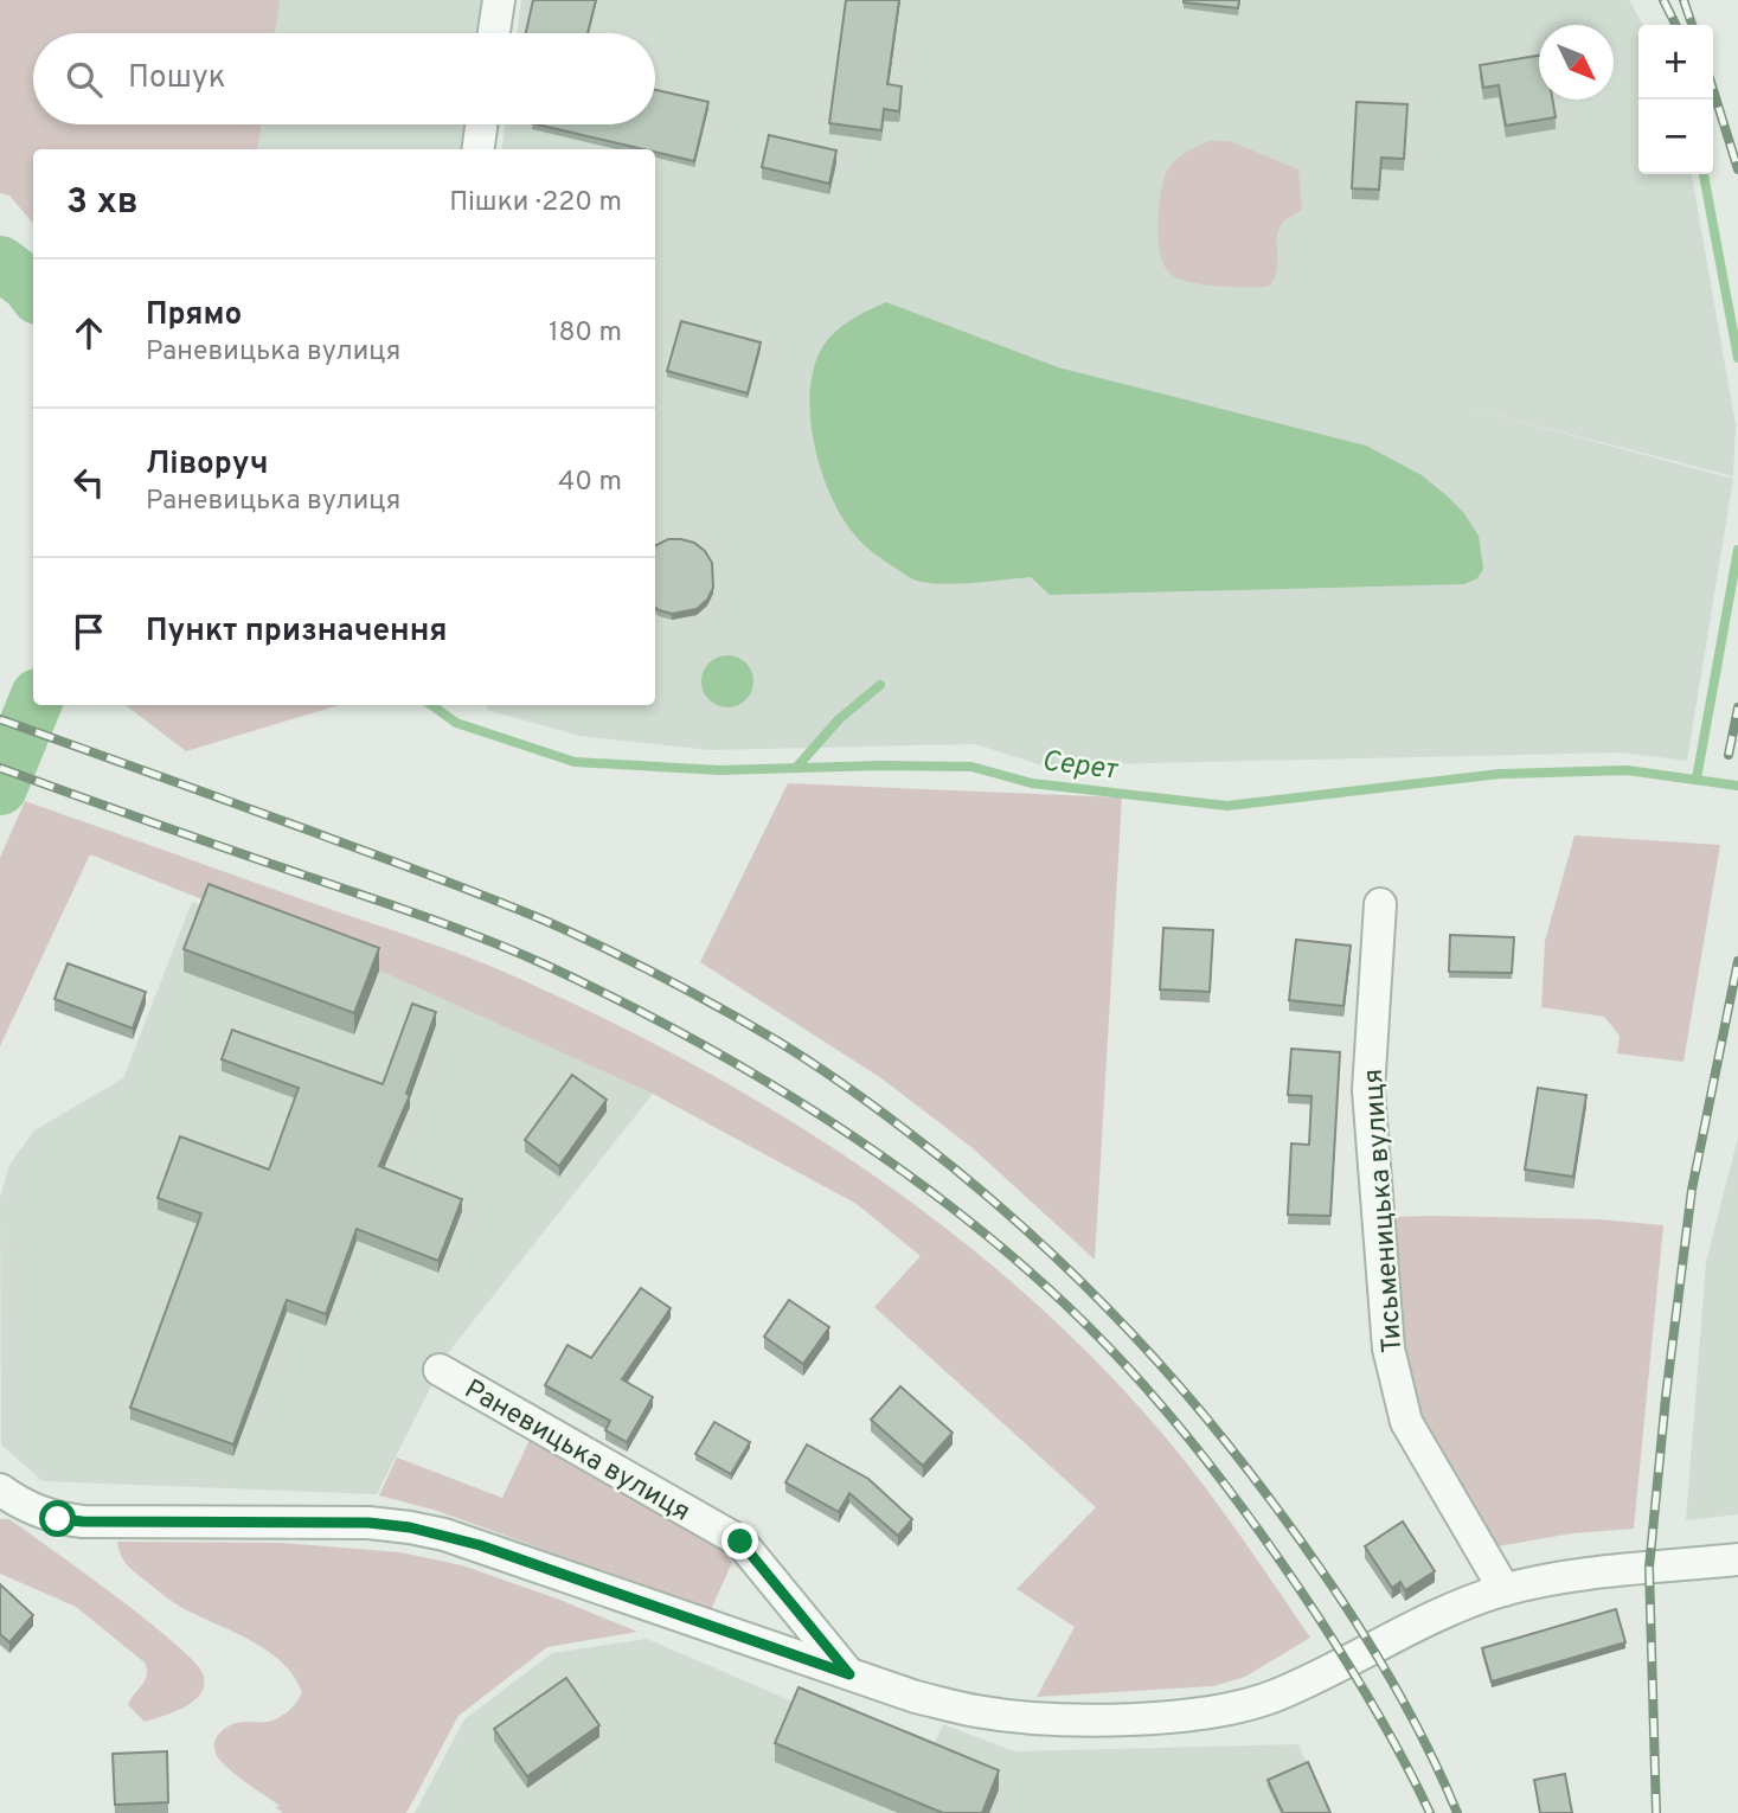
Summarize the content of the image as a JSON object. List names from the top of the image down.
{
  "streets": {
    "street": ["Тисьменицька вулиця", "Раневицька вулиця"]
  },
  "water": ["Серет"],
  "north": "bottom right",
  "page": {
    "map_buttons": ["+", "−"],
    "search": "Пошук",
    "heading": ["3 хв", "Пішки · 220 m"],
    "list": [
      ["Прямо", "Раневицька вулиця", "180 m"],
      ["Ліворуч", "Раневицька вулиця", "40 m"],
      "Пункт призначення"
    ]
  }
}
